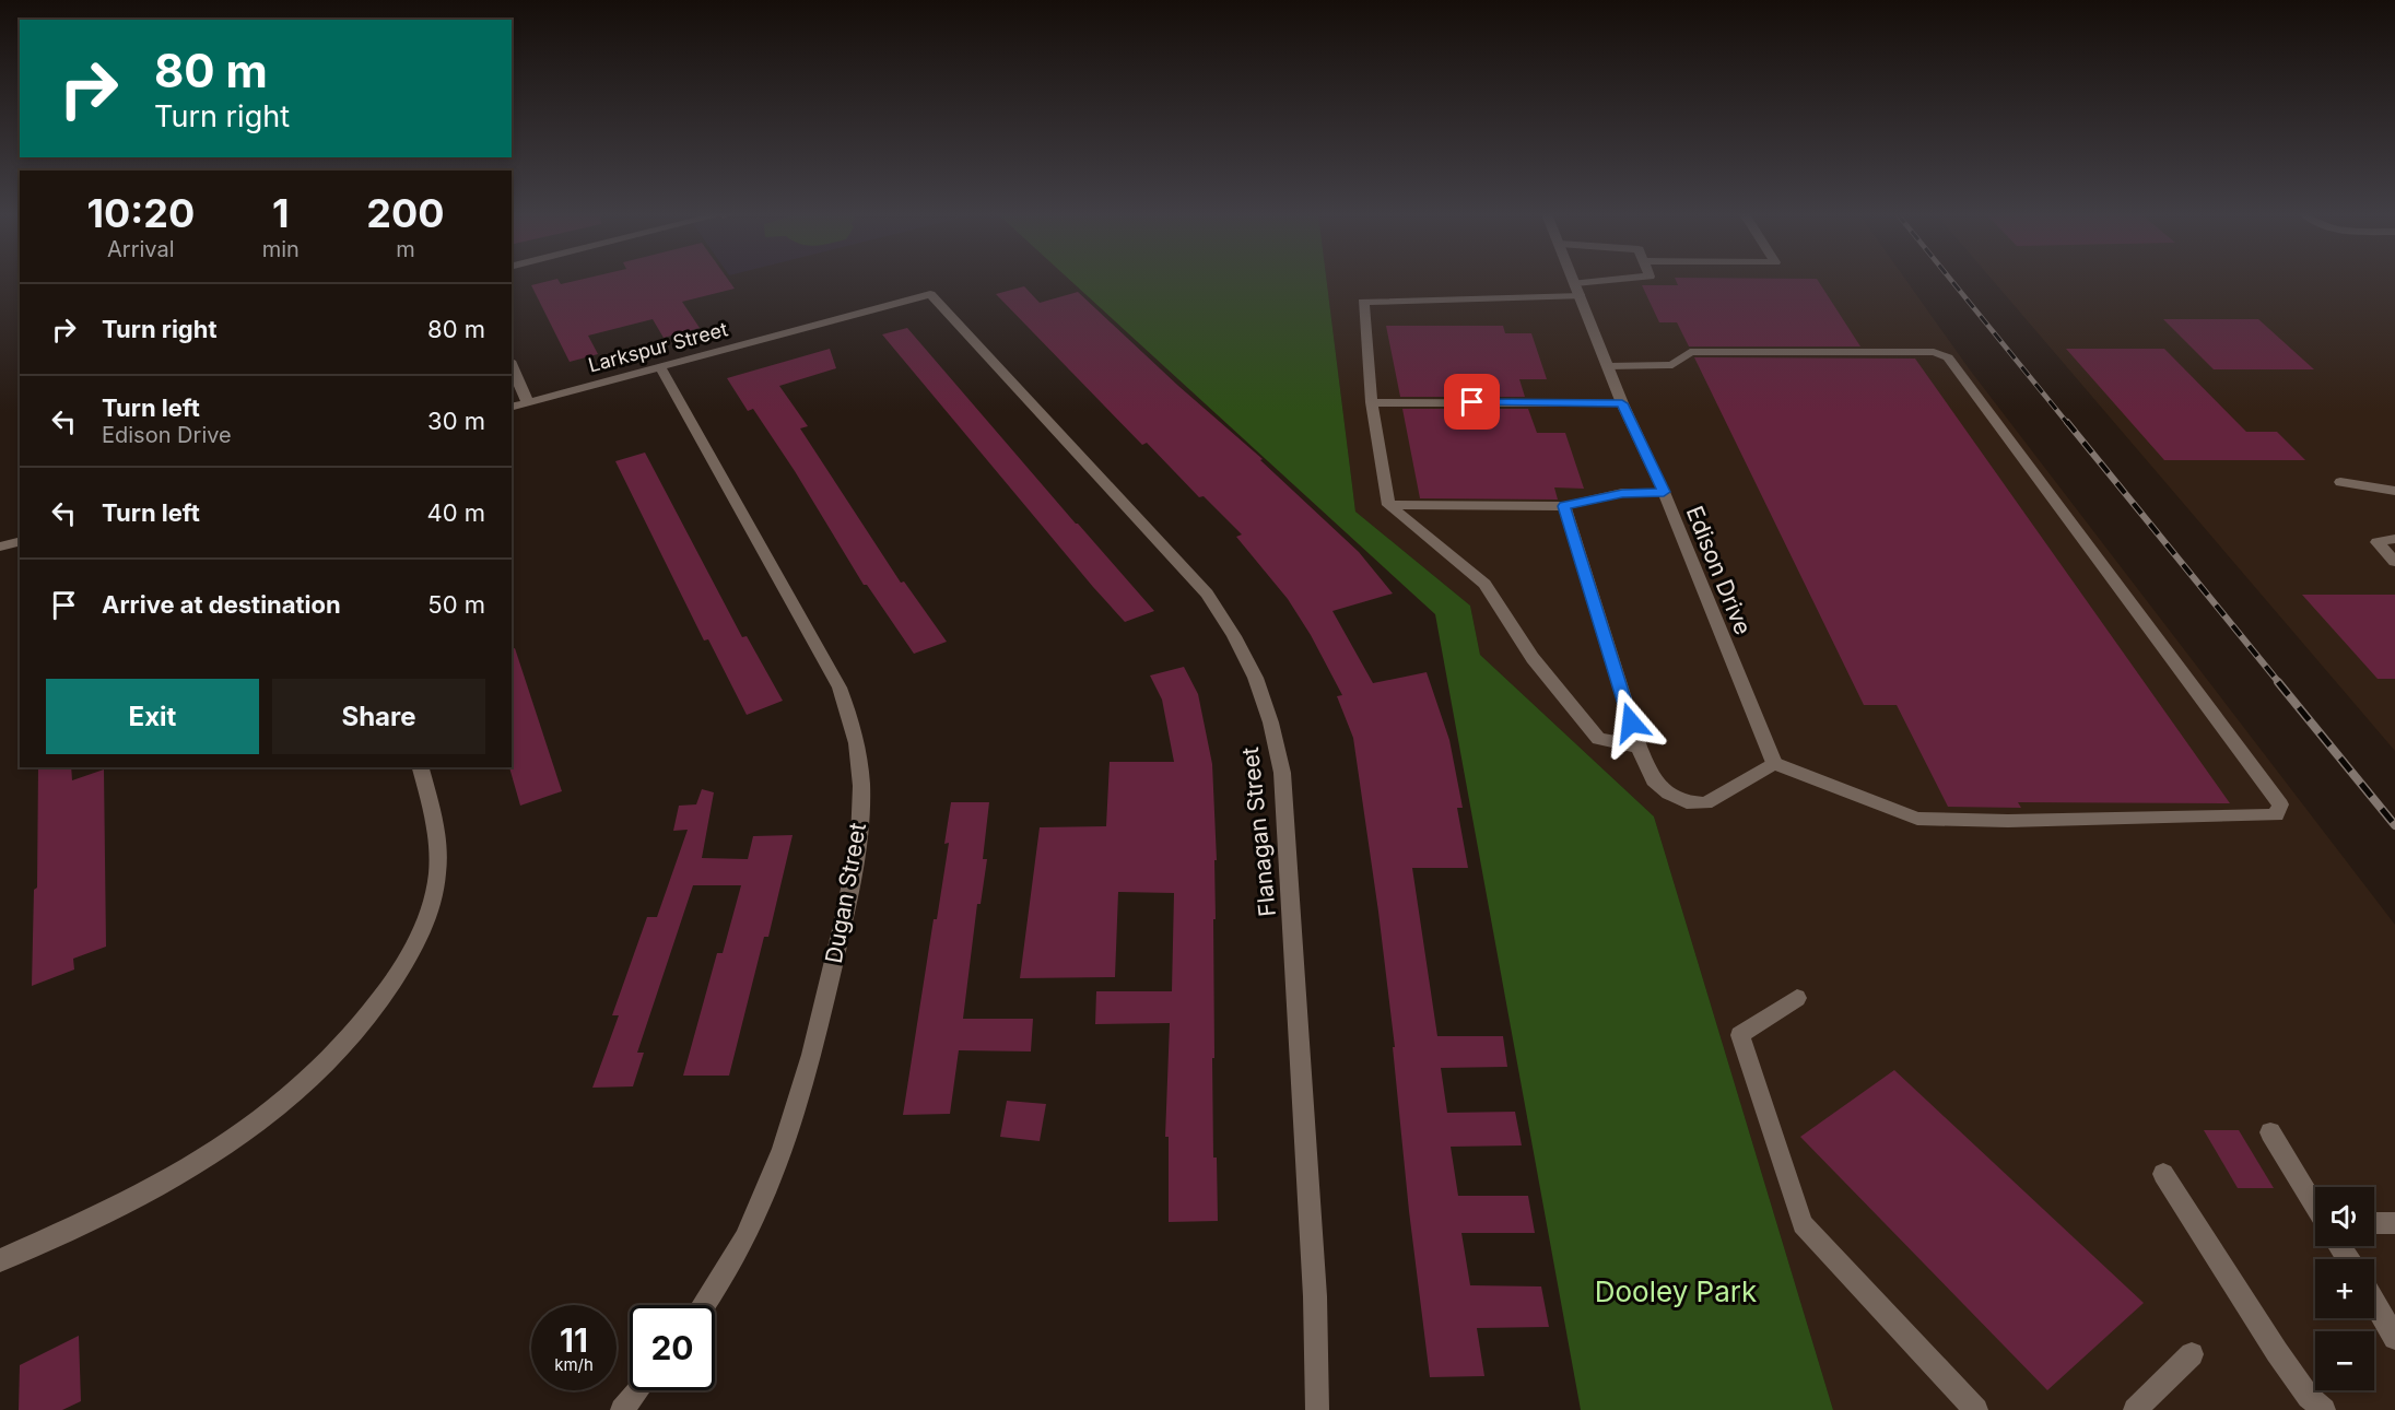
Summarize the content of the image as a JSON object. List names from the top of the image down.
{
  "streets": {
    "street": [
      "Larkspur Street",
      "Edison Drive",
      "Flanagan Street",
      "Dugan Street"
    ]
  },
  "crossings": [
    ["Larkspur Street", "Flanagan Street"],
    ["Larkspur Street", "Dugan Street"]
  ],
  "parks": ["Dooley Park"],
  "page": {
    "turn": ["80 m", "Turn right"],
    "eta": [
      "10:20",
      "Arrival",
      "1",
      "min",
      "200",
      "m"
    ],
    "list": [
      {
        "name": "Turn right",
        "value": "80 m"
      },
      {
        "name": "Turn left",
        "note": "Edison Drive",
        "value": "30 m"
      },
      {
        "name": "Turn left",
        "value": "40 m"
      },
      {
        "name": "Arrive at destination",
        "value": "50 m"
      }
    ],
    "buttons": ["Exit", "Share"],
    "map_buttons": ["+", "−"],
    "speed": "11 km/h",
    "limit": "20"
  }
}
